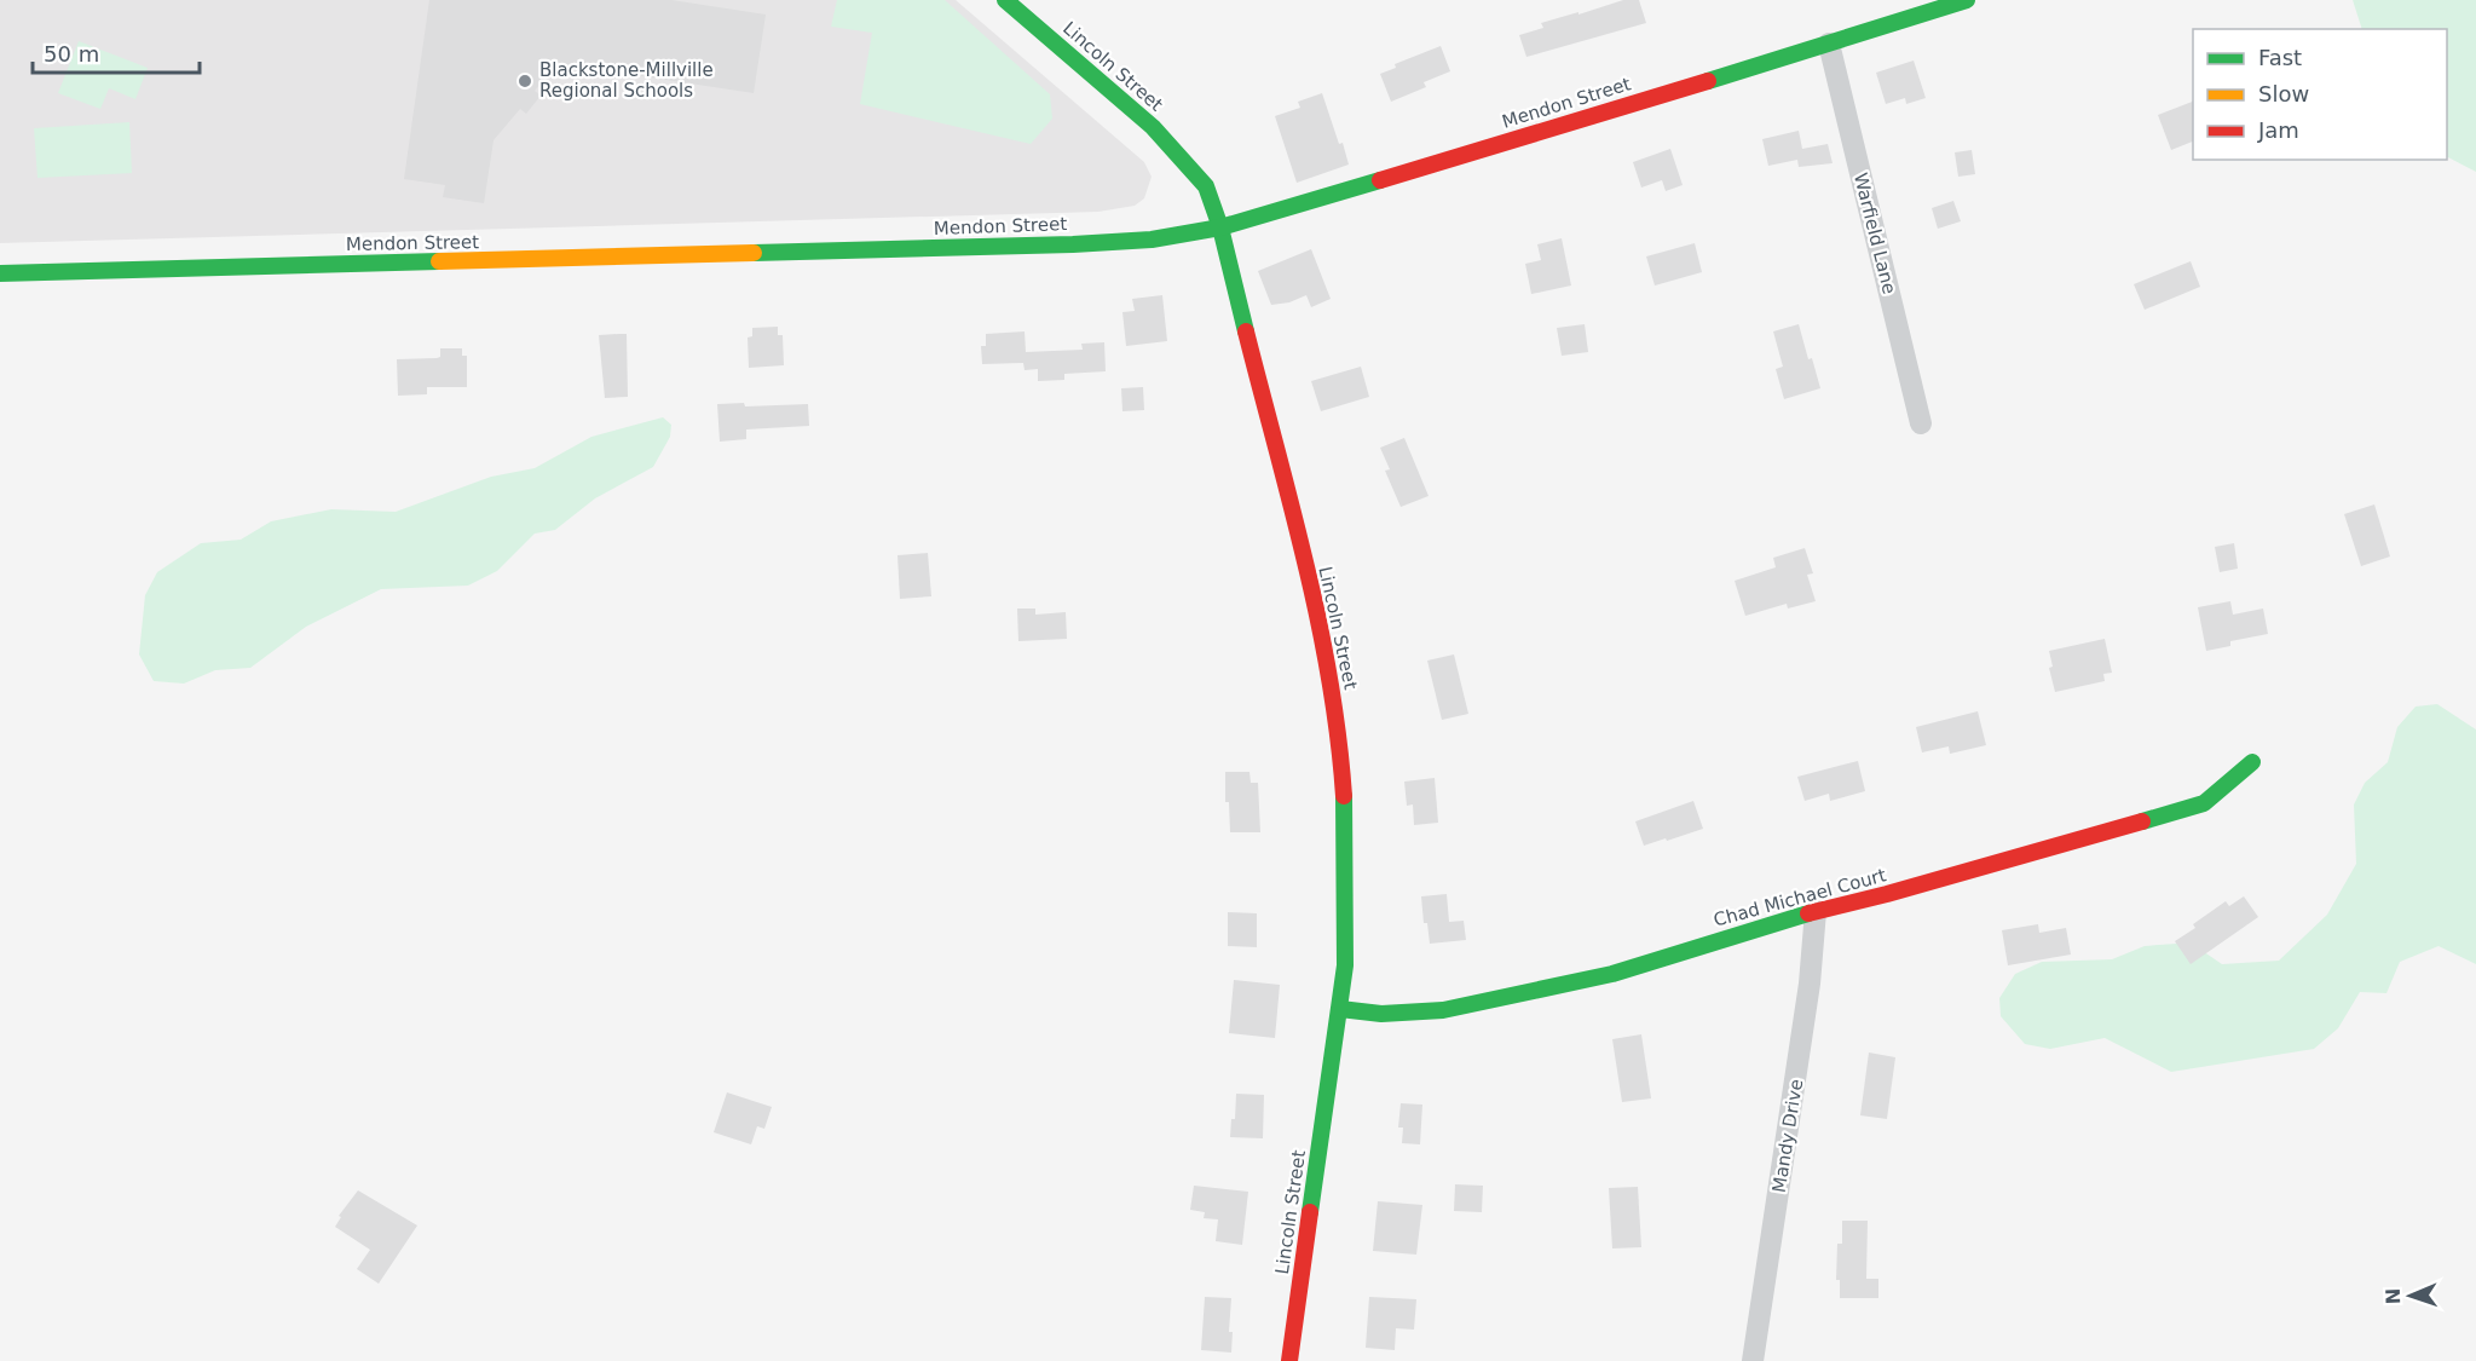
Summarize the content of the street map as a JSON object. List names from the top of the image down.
{
  "streets": {
    "street": [
      "Lincoln Street",
      "Mendon Street",
      "Warfield Lane",
      "Chad Michael Court",
      "Mandy Drive"
    ]
  },
  "crossings": [
    ["Lincoln Street", "Mendon Street"],
    ["Lincoln Street", "Chad Michael Court"],
    ["Mendon Street", "Warfield Lane"],
    ["Chad Michael Court", "Mandy Drive"]
  ],
  "places": ["Blackstone-Millville Regional Schools"],
  "legend": ["Fast", "Slow", "Jam"],
  "scale_bar": "50 m",
  "north": "left"
}
